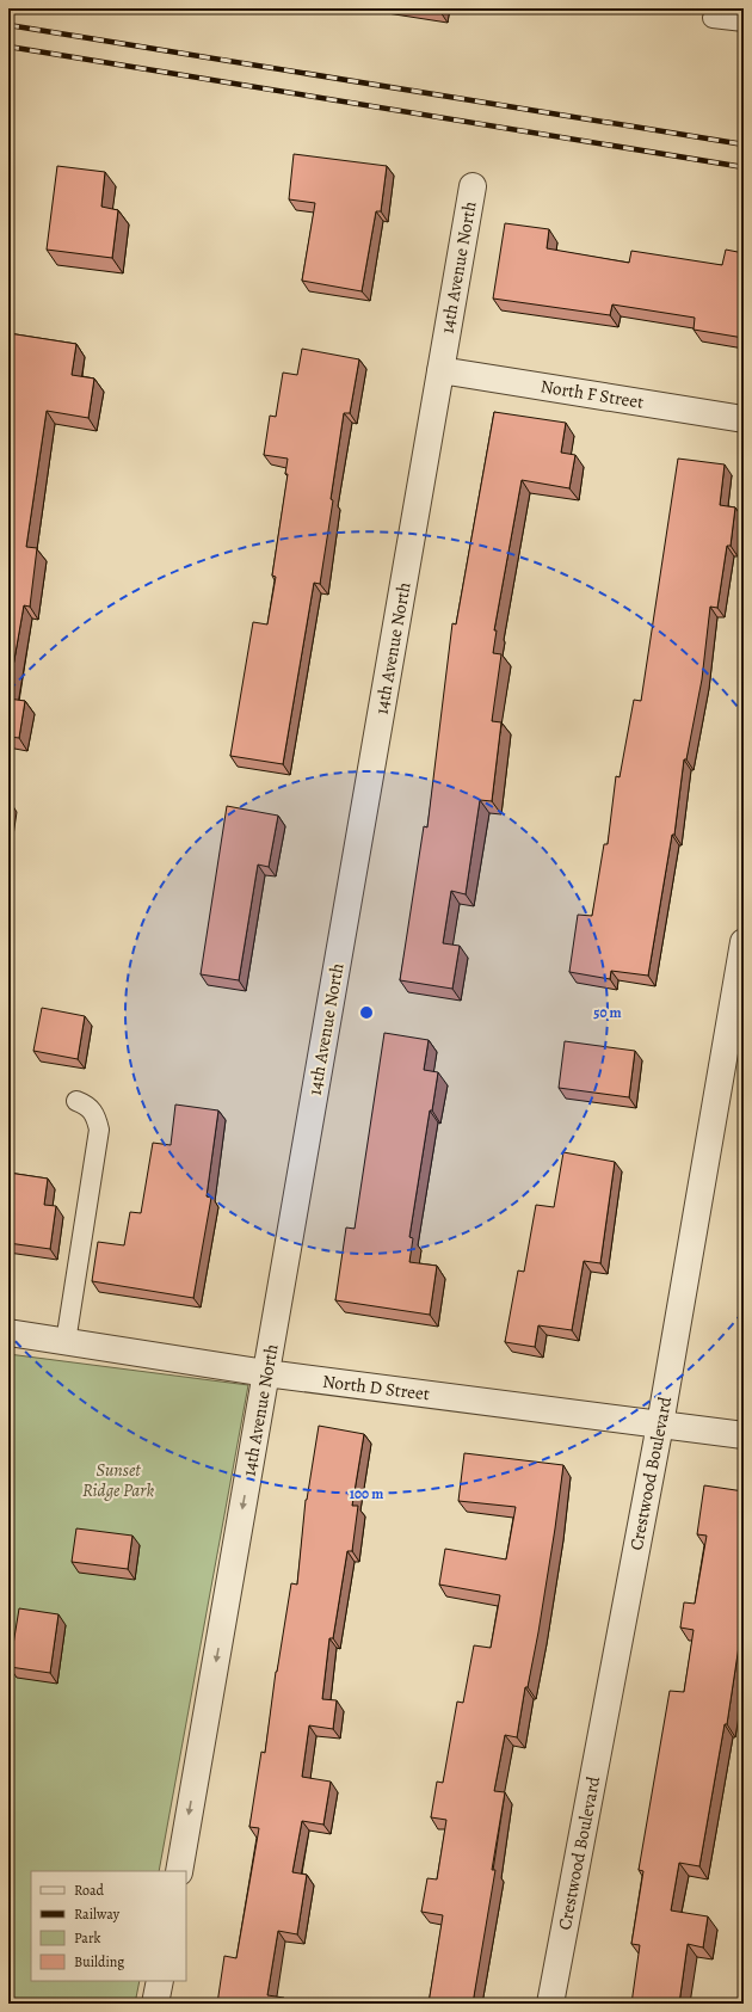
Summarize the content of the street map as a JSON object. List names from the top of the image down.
{
  "streets": {
    "street": [
      "14th Avenue North",
      "North F Street",
      "North D Street",
      "Crestwood Boulevard"
    ]
  },
  "crossings": [
    ["14th Avenue North", "North F Street"],
    ["14th Avenue North", "North D Street"],
    ["North D Street", "Crestwood Boulevard"]
  ],
  "parks": ["Sunset Ridge Park"],
  "legend": [
    "Road",
    "Railway",
    "Park",
    "Building"
  ],
  "rings": ["50 m", "100 m"]
}
